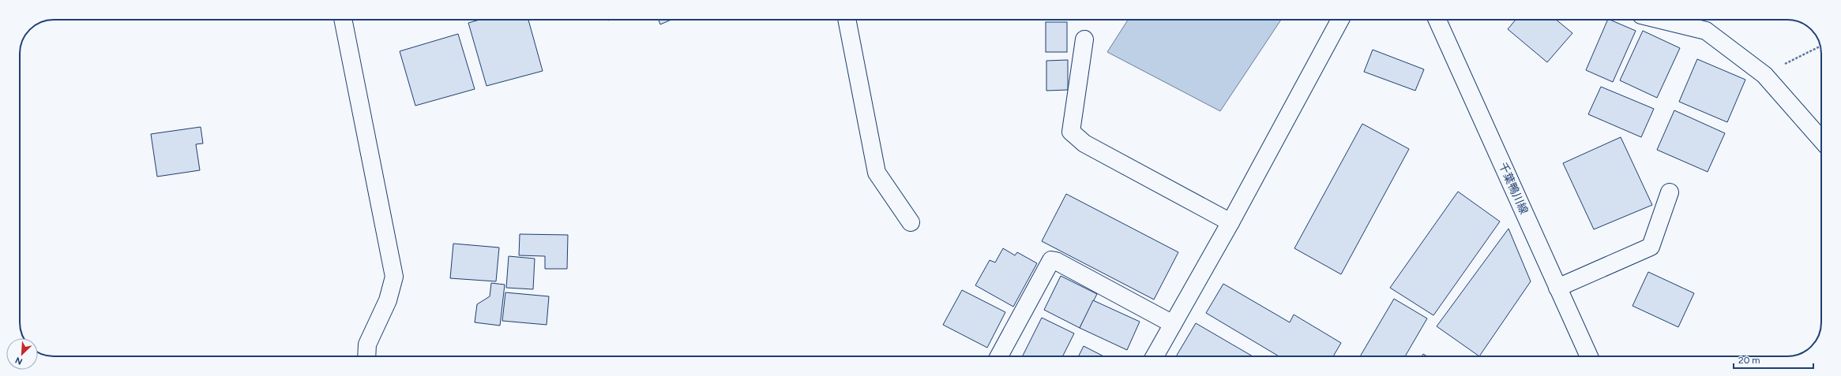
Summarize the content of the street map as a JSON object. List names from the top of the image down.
{
  "streets": {
    "street": ["千葉鴨川線"]
  },
  "scale_bar": "20 m",
  "north": "bottom left"
}
